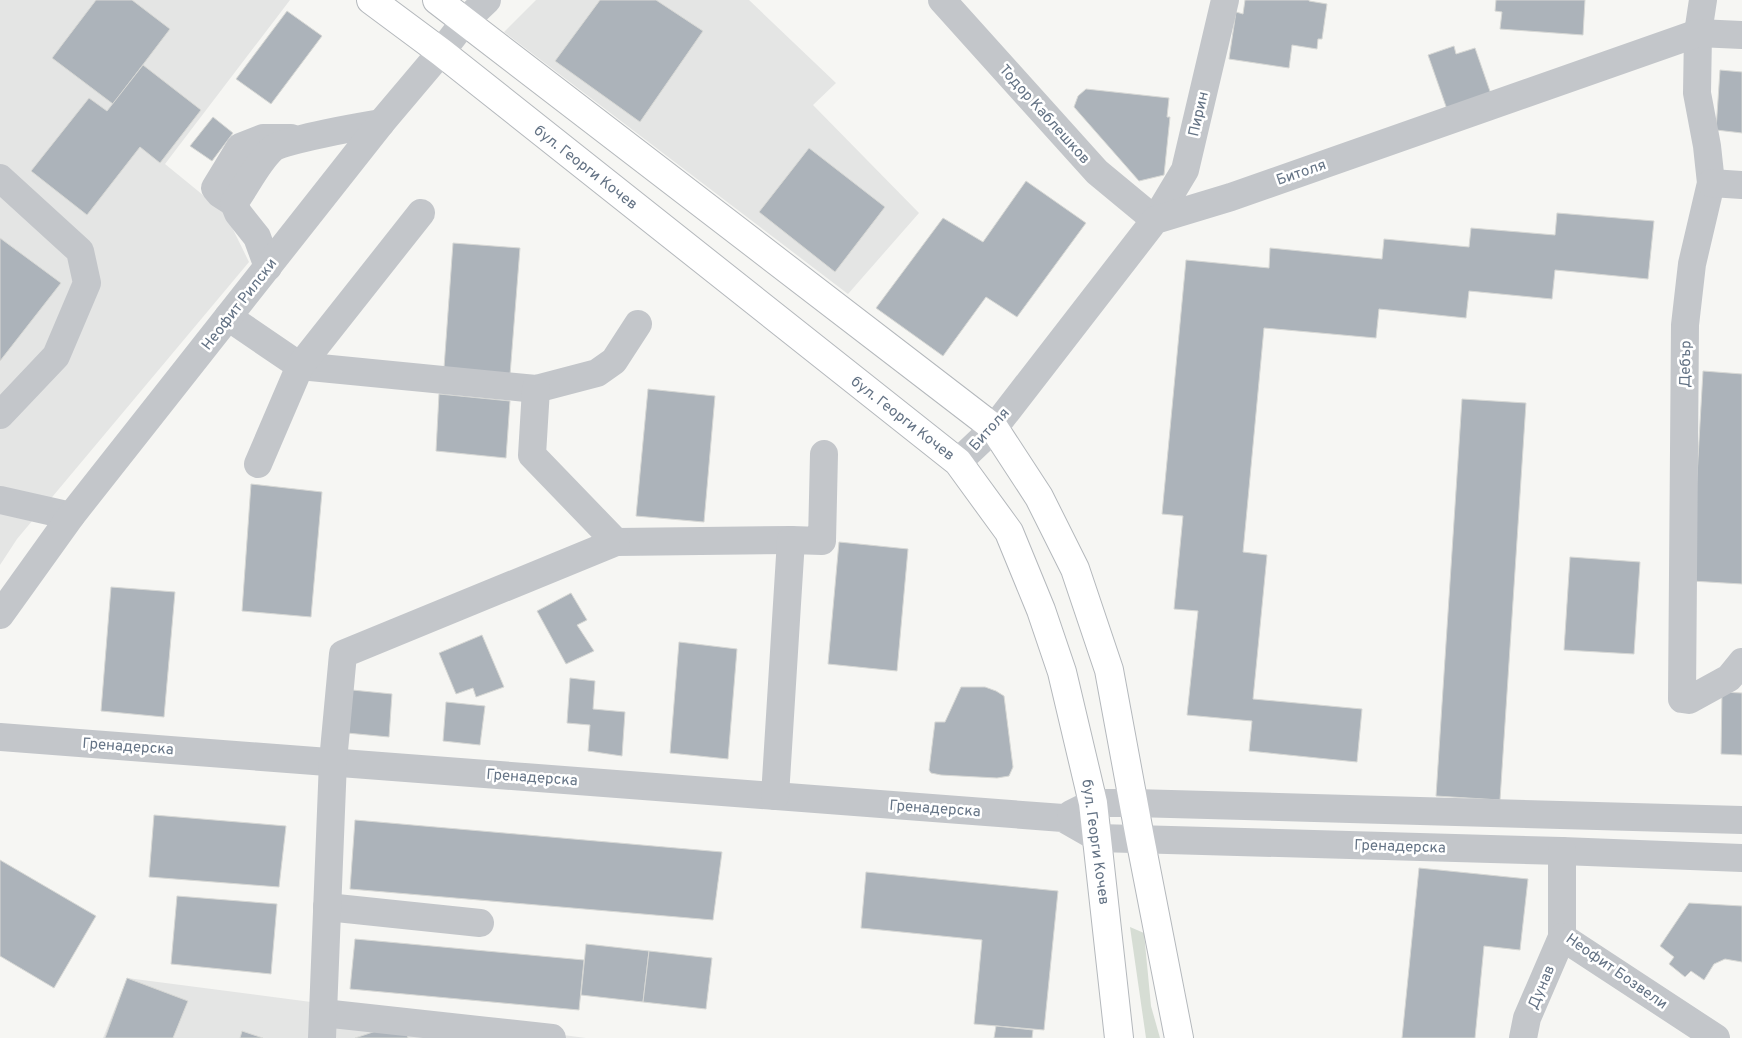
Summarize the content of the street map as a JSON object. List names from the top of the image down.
{
  "streets": {
    "main road": ["бул. Георги Кочев"],
    "street": [
      "Тодор Каблешков",
      "Пирин",
      "Битоля",
      "Неофит Рилски",
      "Дебър",
      "Гренадерска",
      "Неофит Бозвели",
      "Дунав"
    ]
  },
  "crossings": [
    ["Тодор Каблешков", "Пирин"],
    ["Тодор Каблешков", "Битоля"],
    ["Пирин", "Битоля"],
    ["бул. Георги Кочев", "Битоля"],
    ["бул. Георги Кочев", "Неофит Рилски"],
    ["бул. Георги Кочев", "Гренадерска"],
    ["Битоля", "Дебър"],
    ["Гренадерска", "Неофит Бозвели"],
    ["Неофит Бозвели", "Дунав"]
  ]
}
